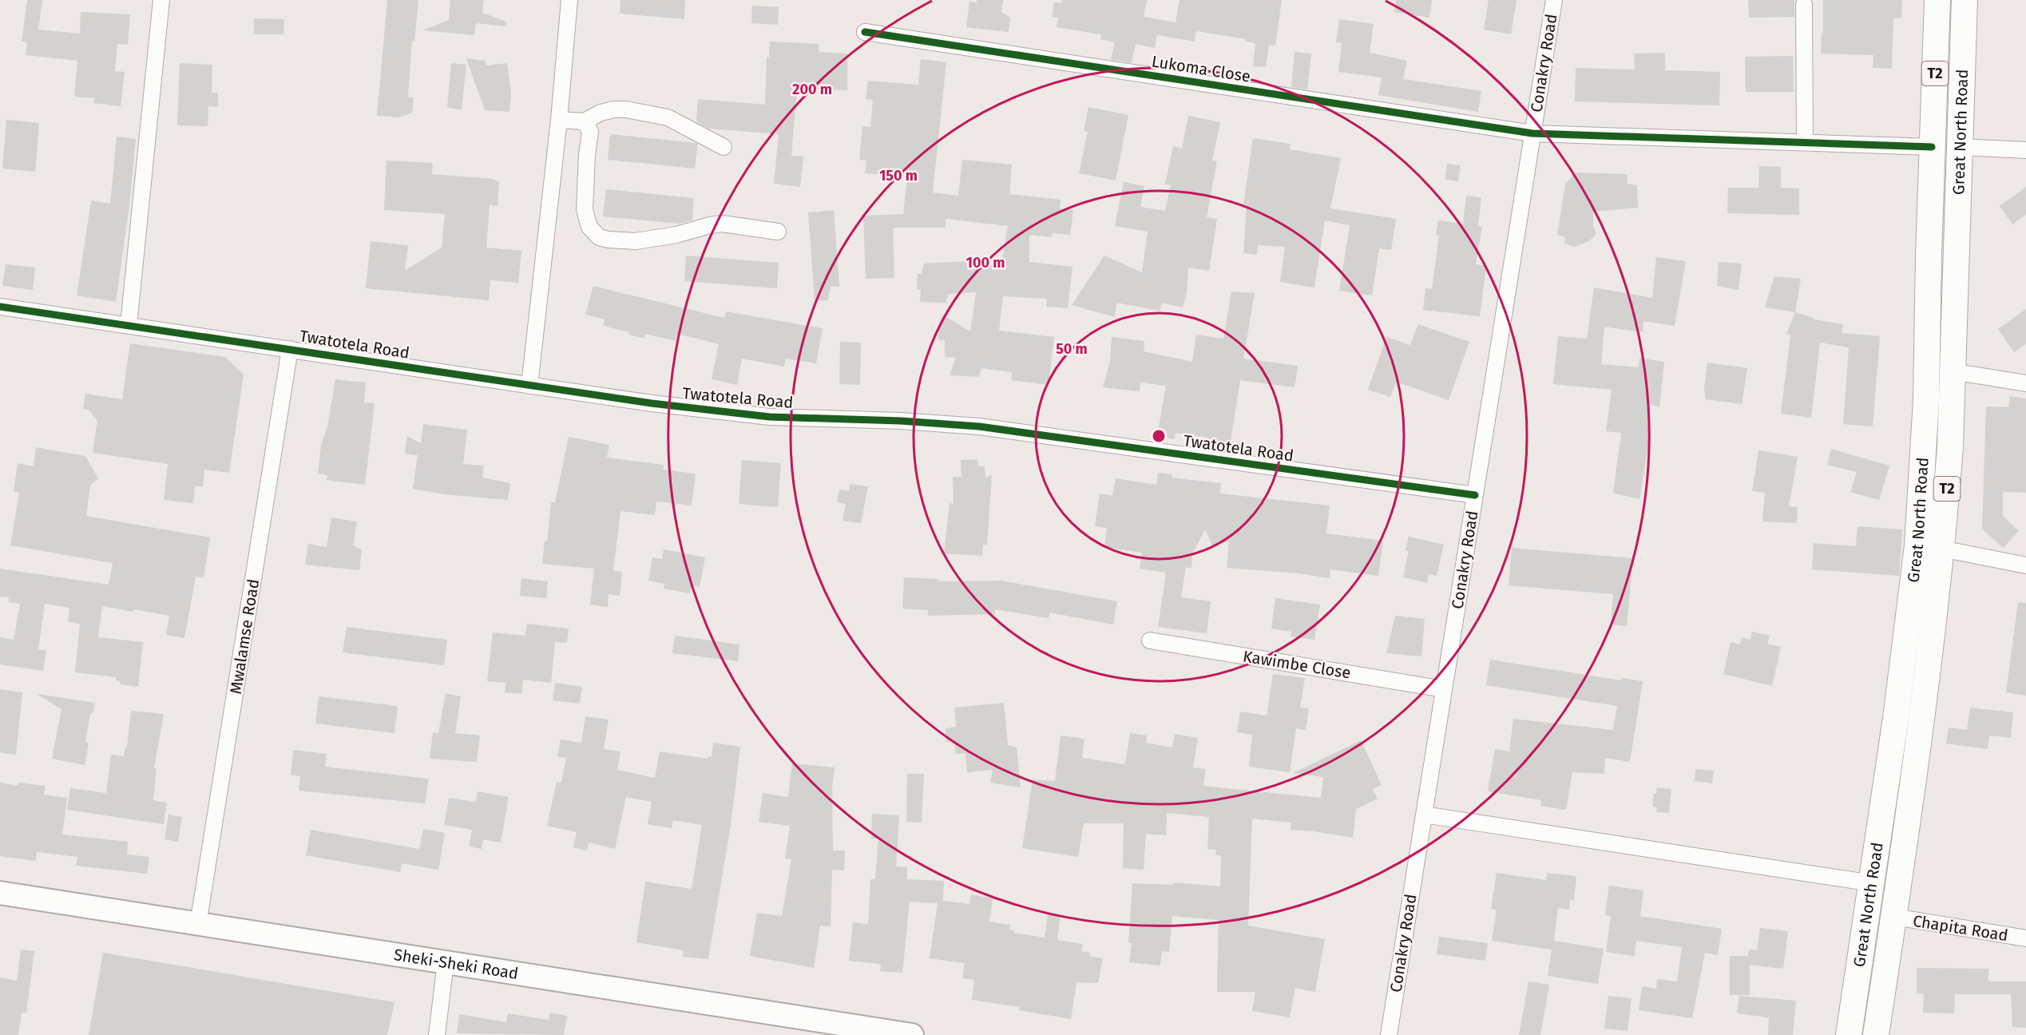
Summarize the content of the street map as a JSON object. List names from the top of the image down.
{
  "streets": {
    "main road": ["T2", "Great North Road"],
    "street": [
      "Conakry Road",
      "Lukoma Close",
      "Twatotela Road",
      "Mwalamse Road",
      "Kawimbe Close",
      "Chapita Road",
      "Sheki-Sheki Road"
    ]
  },
  "crossings": [
    ["Conakry Road", "Lukoma Close"],
    ["Conakry Road", "Twatotela Road"],
    ["Conakry Road", "Kawimbe Close"],
    ["Lukoma Close", "Great North Road"],
    ["Great North Road", "Chapita Road"],
    ["Twatotela Road", "Mwalamse Road"],
    ["Mwalamse Road", "Sheki-Sheki Road"]
  ],
  "rings": [
    "200 m",
    "150 m",
    "100 m",
    "50 m"
  ]
}
